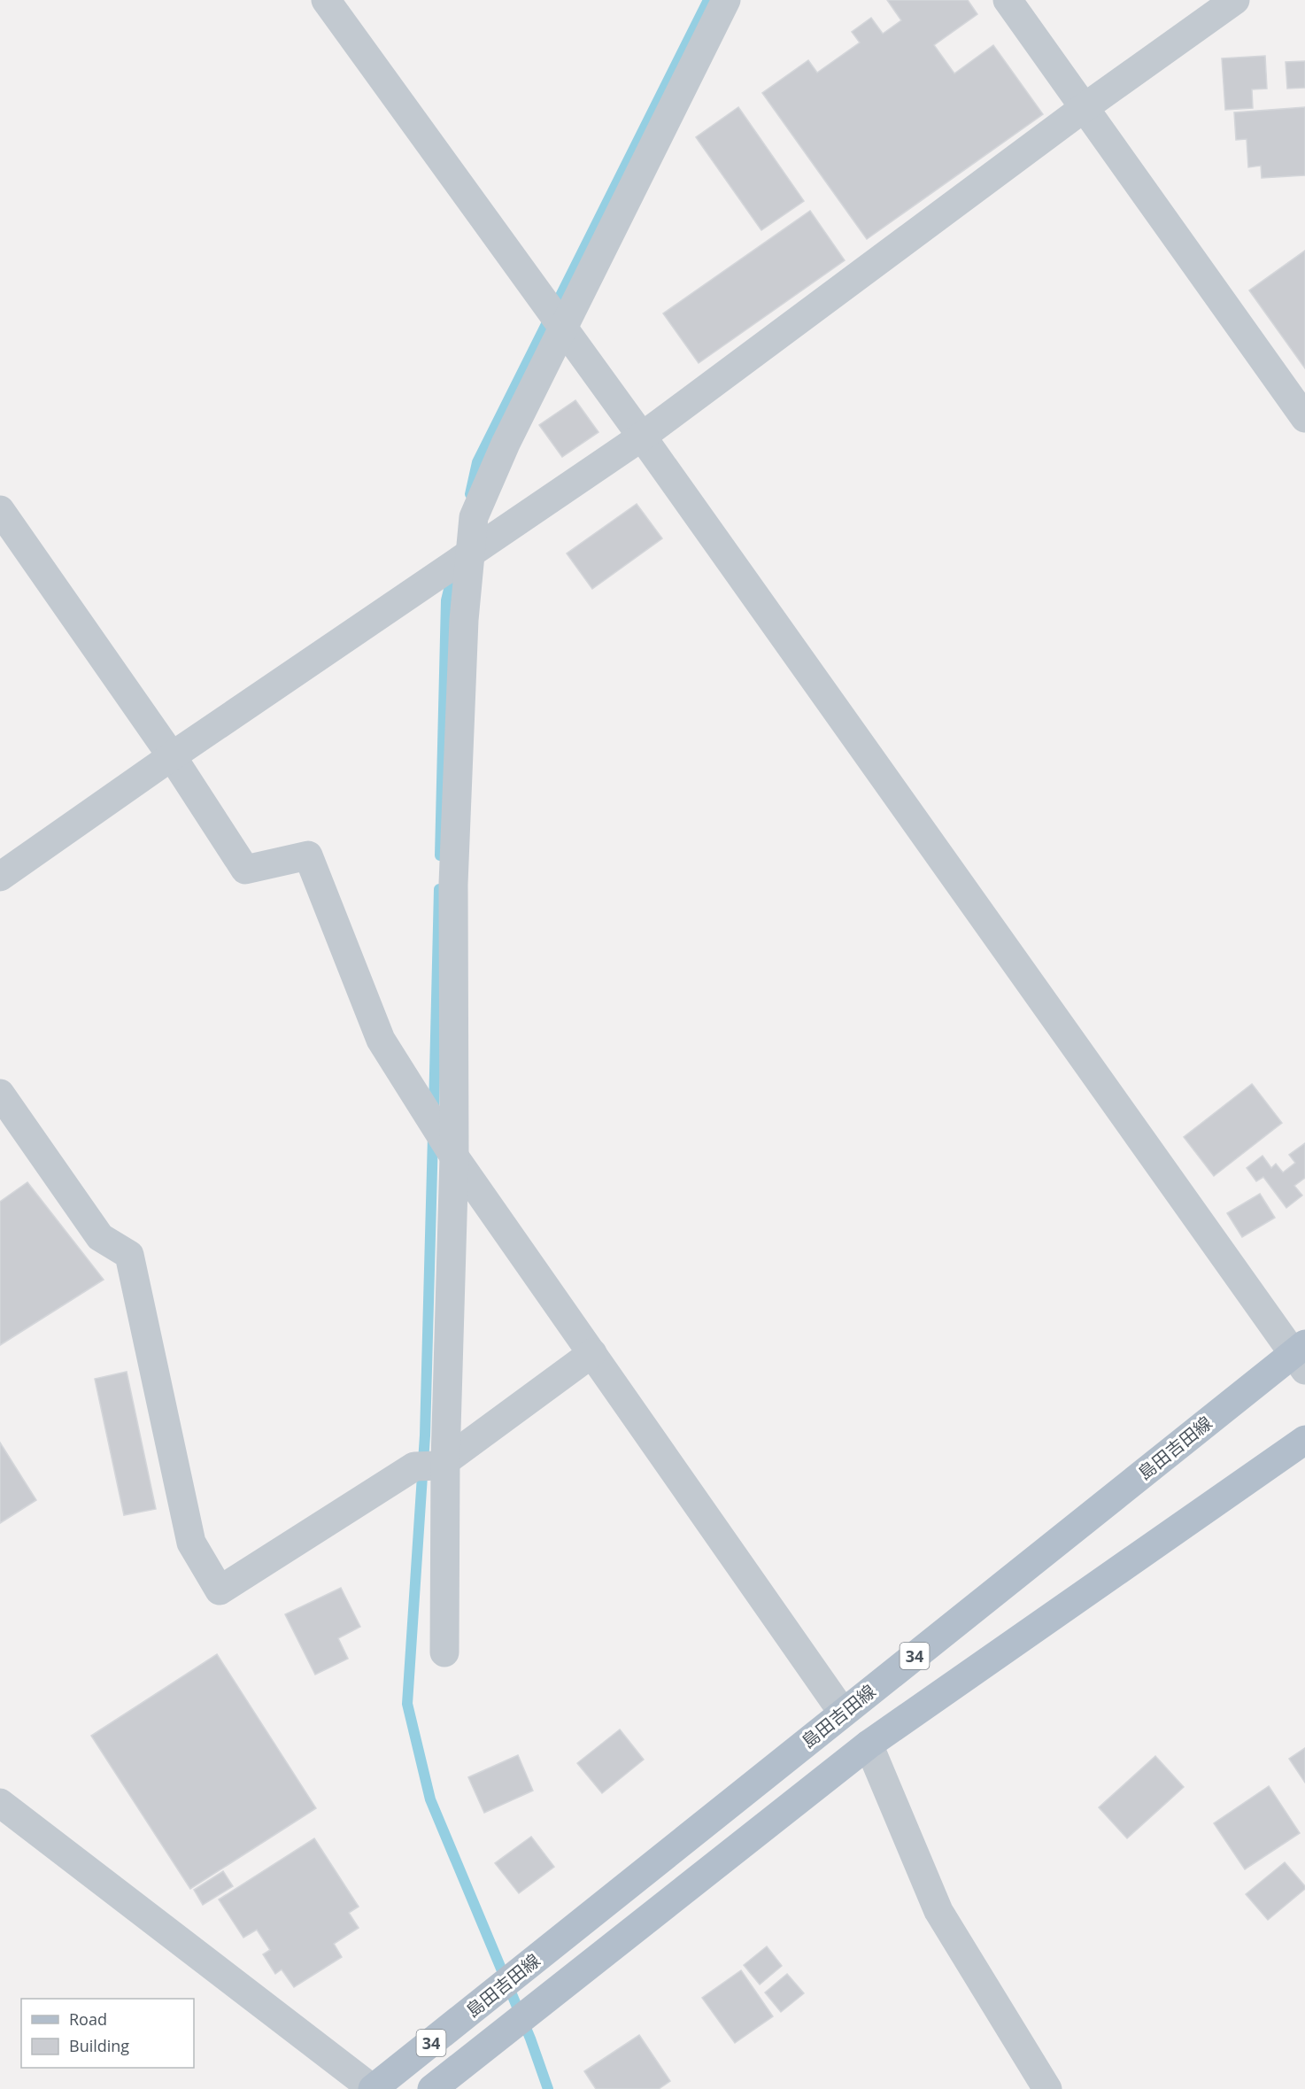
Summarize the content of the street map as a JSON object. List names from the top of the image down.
{
  "streets": {
    "main road": ["島田吉田線", "34"]
  },
  "legend": ["Road", "Building"]
}
